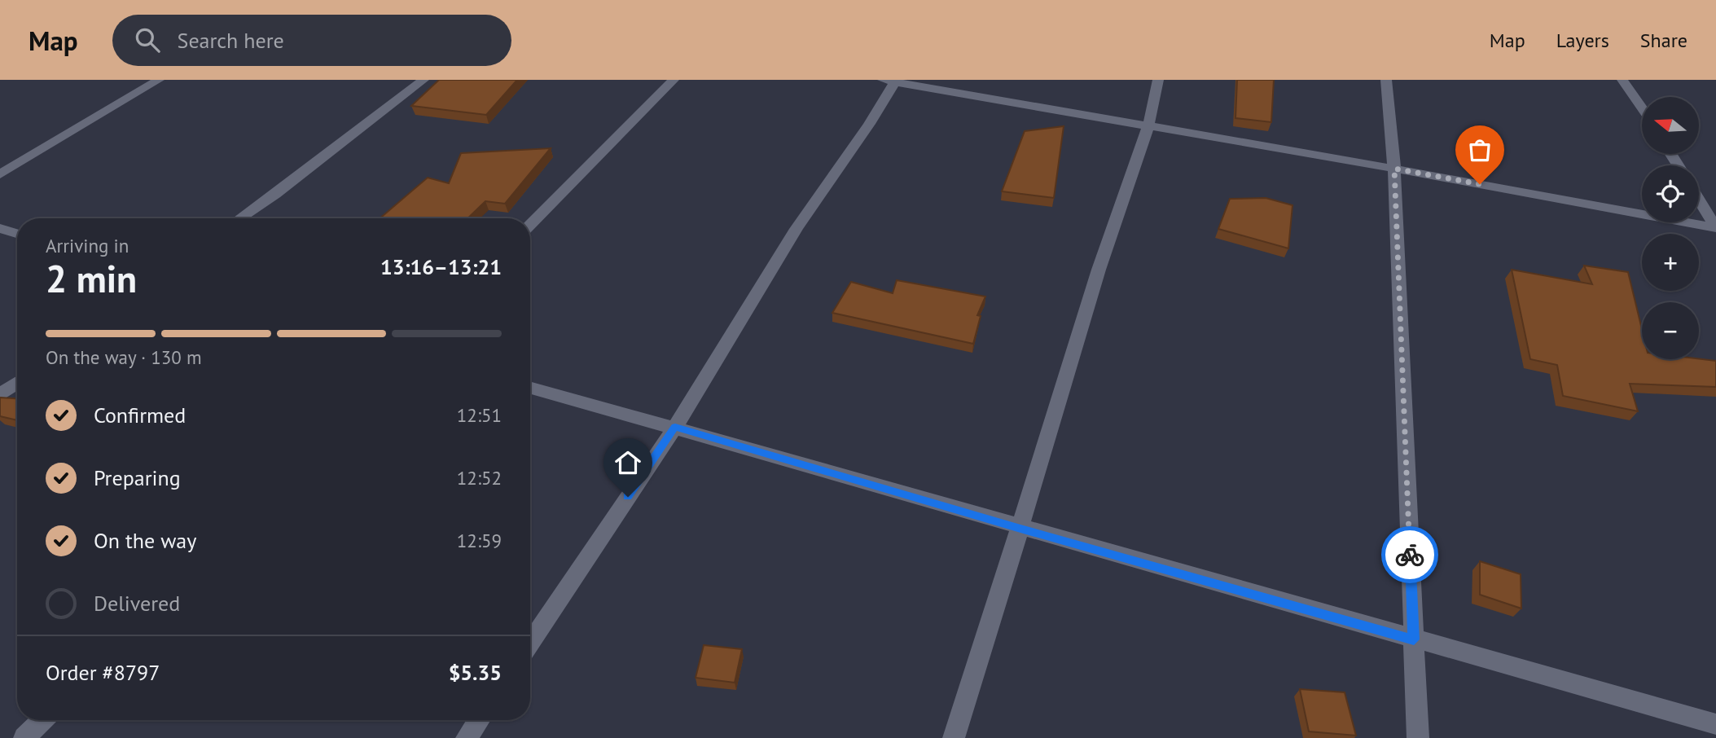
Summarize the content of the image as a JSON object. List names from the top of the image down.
{
  "north": "left",
  "page": {
    "header": "Map",
    "search": "Search here",
    "nav": ["Map", "Layers", "Share"],
    "map_buttons": ["+", "−"],
    "heading": ["2 min", "Arriving in", "13:16–13:21"],
    "panel": ["Order #8797", "$5.35"],
    "bar": "On the way · 130 m",
    "list": [
      ["Confirmed", "12:51"],
      ["Preparing", "12:52"],
      ["On the way", "12:59"],
      "Delivered"
    ]
  }
}
